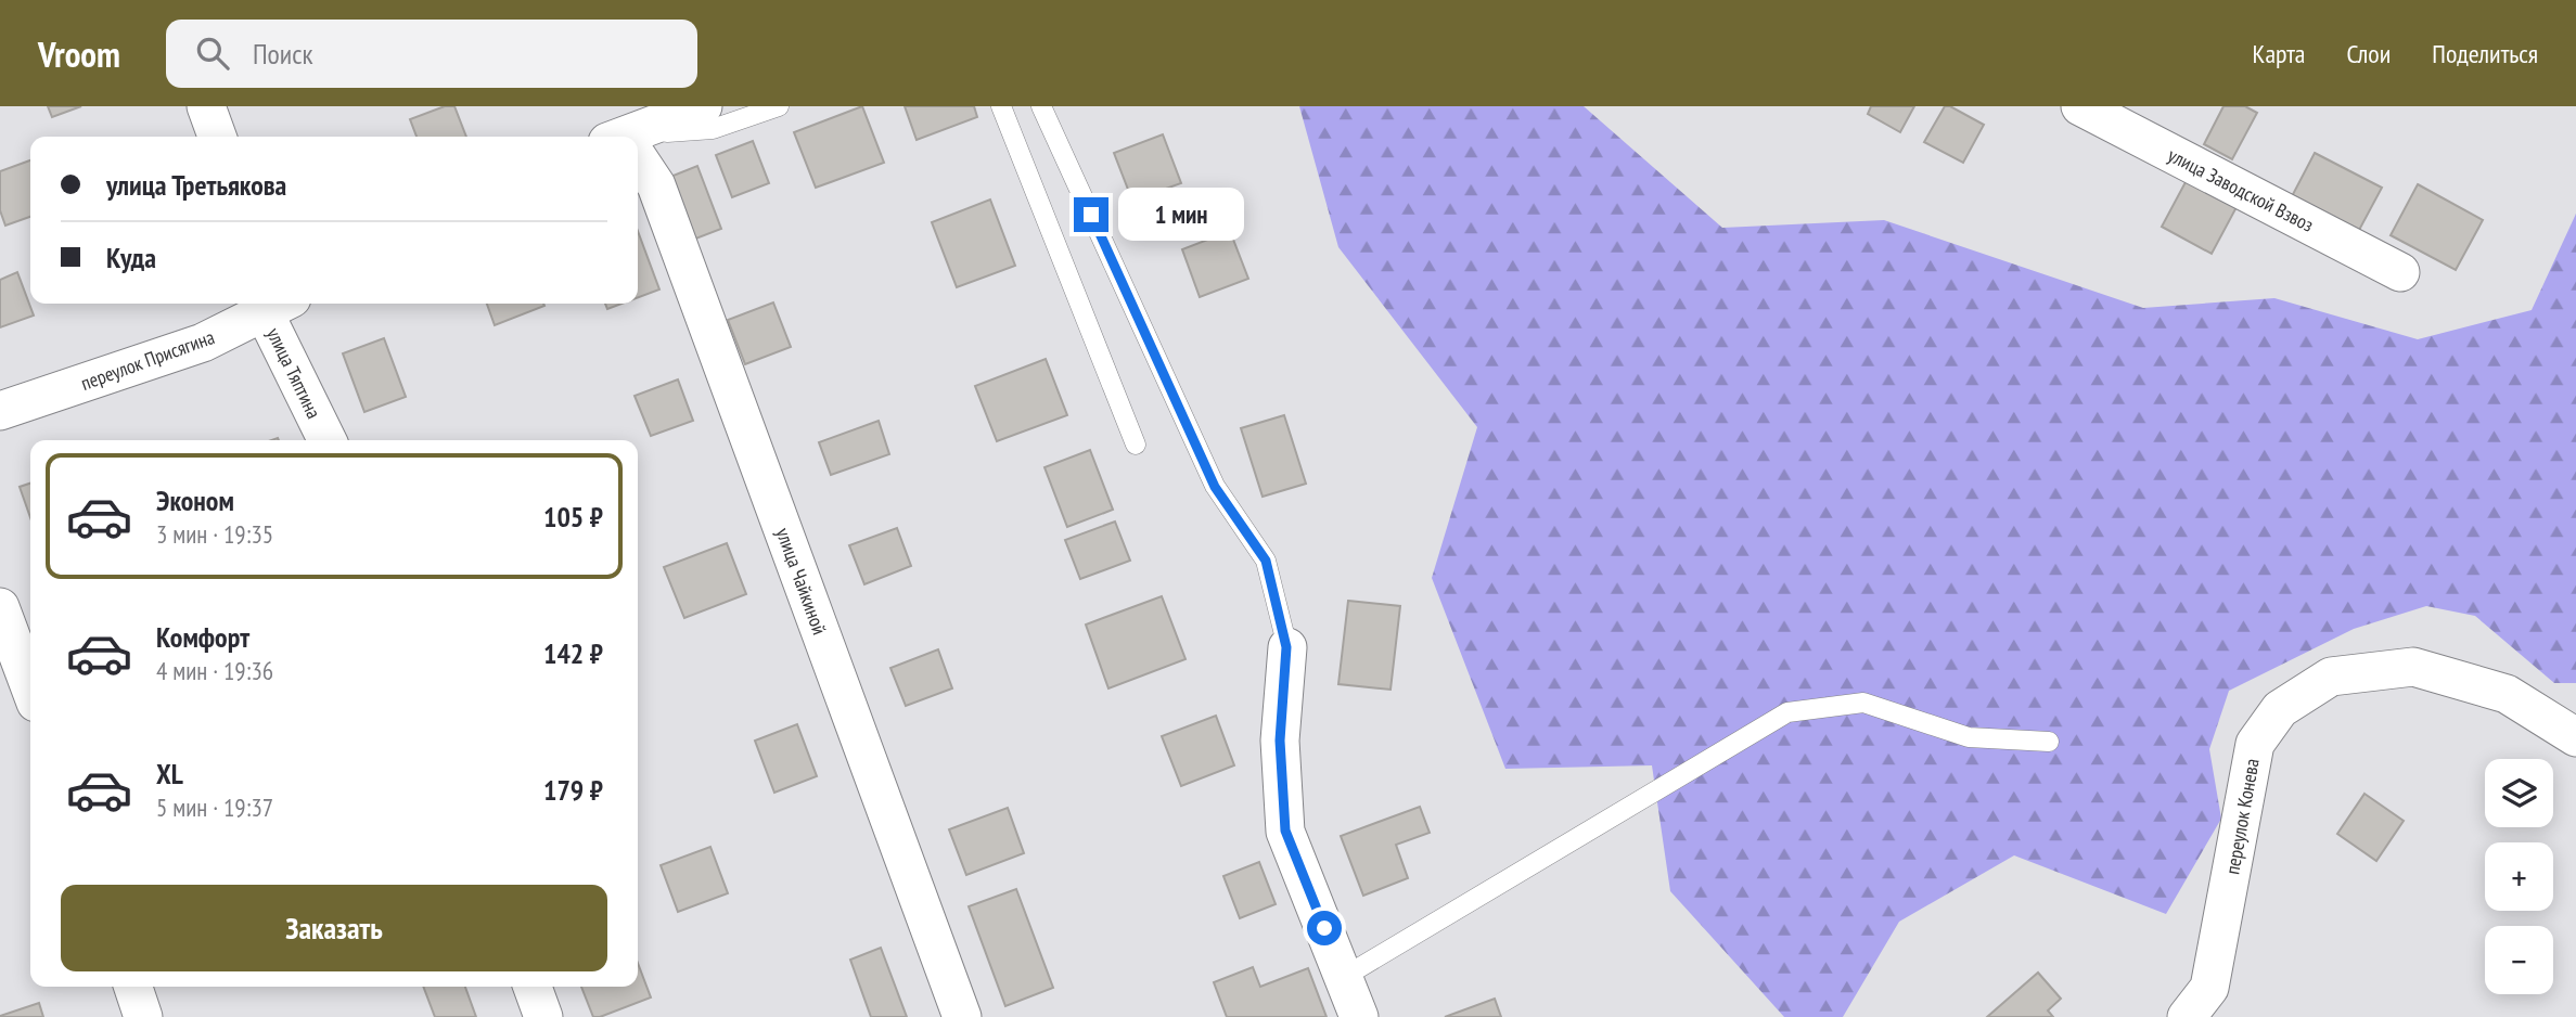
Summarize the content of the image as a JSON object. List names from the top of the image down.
{
  "streets": {
    "street": [
      "улица Заводской Взвоз",
      "переулок Присягина",
      "улица Тяптина",
      "улица Чайкиной",
      "переулок Конева"
    ]
  },
  "page": {
    "header": "Vroom",
    "search": "Поиск",
    "nav": ["Карта", "Слои", "Поделиться"],
    "banner": ["улица Третьякова", "Куда"],
    "bubble": "1 мин",
    "list": [
      {
        "name": "Эконом",
        "note": "3 мин · 19:35",
        "value": "105 ₽"
      },
      {
        "name": "Комфорт",
        "note": "4 мин · 19:36",
        "value": "142 ₽"
      },
      {
        "name": "XL",
        "note": "5 мин · 19:37",
        "value": "179 ₽"
      }
    ],
    "map_buttons": ["+", "−"],
    "buttons": "Заказать"
  }
}
